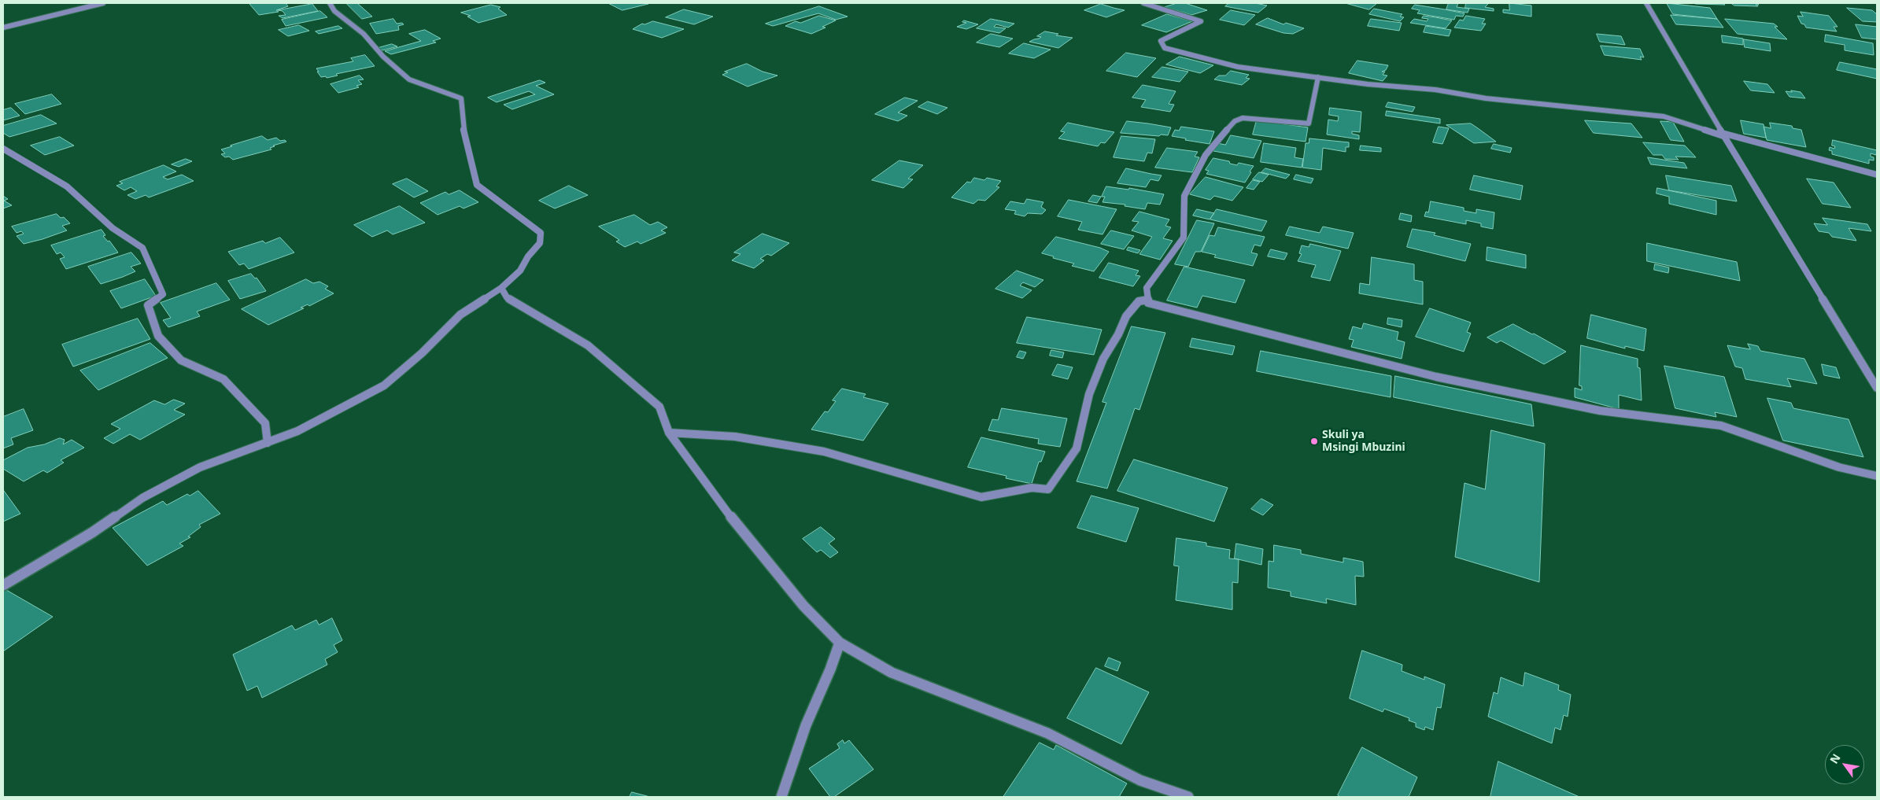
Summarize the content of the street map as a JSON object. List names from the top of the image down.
{
  "places": ["Skuli ya Msingi Mbuzini"],
  "north": "top left"
}
